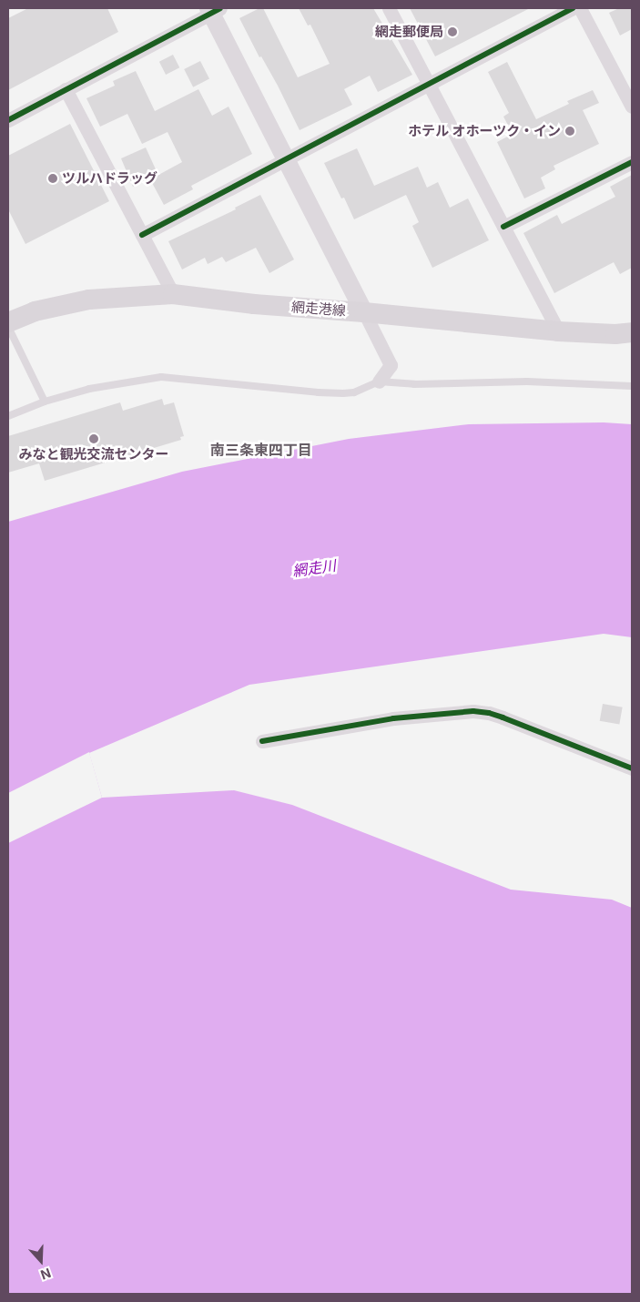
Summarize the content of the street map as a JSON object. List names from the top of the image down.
{
  "streets": {
    "main road": ["網走港線"]
  },
  "districts": ["南三条東四丁目"],
  "water": ["網走川"],
  "places": [
    "網走郵便局",
    "ホテル オホーツク・イン",
    "ツルハドラッグ",
    "みなと観光交流センター"
  ],
  "north": "bottom"
}
